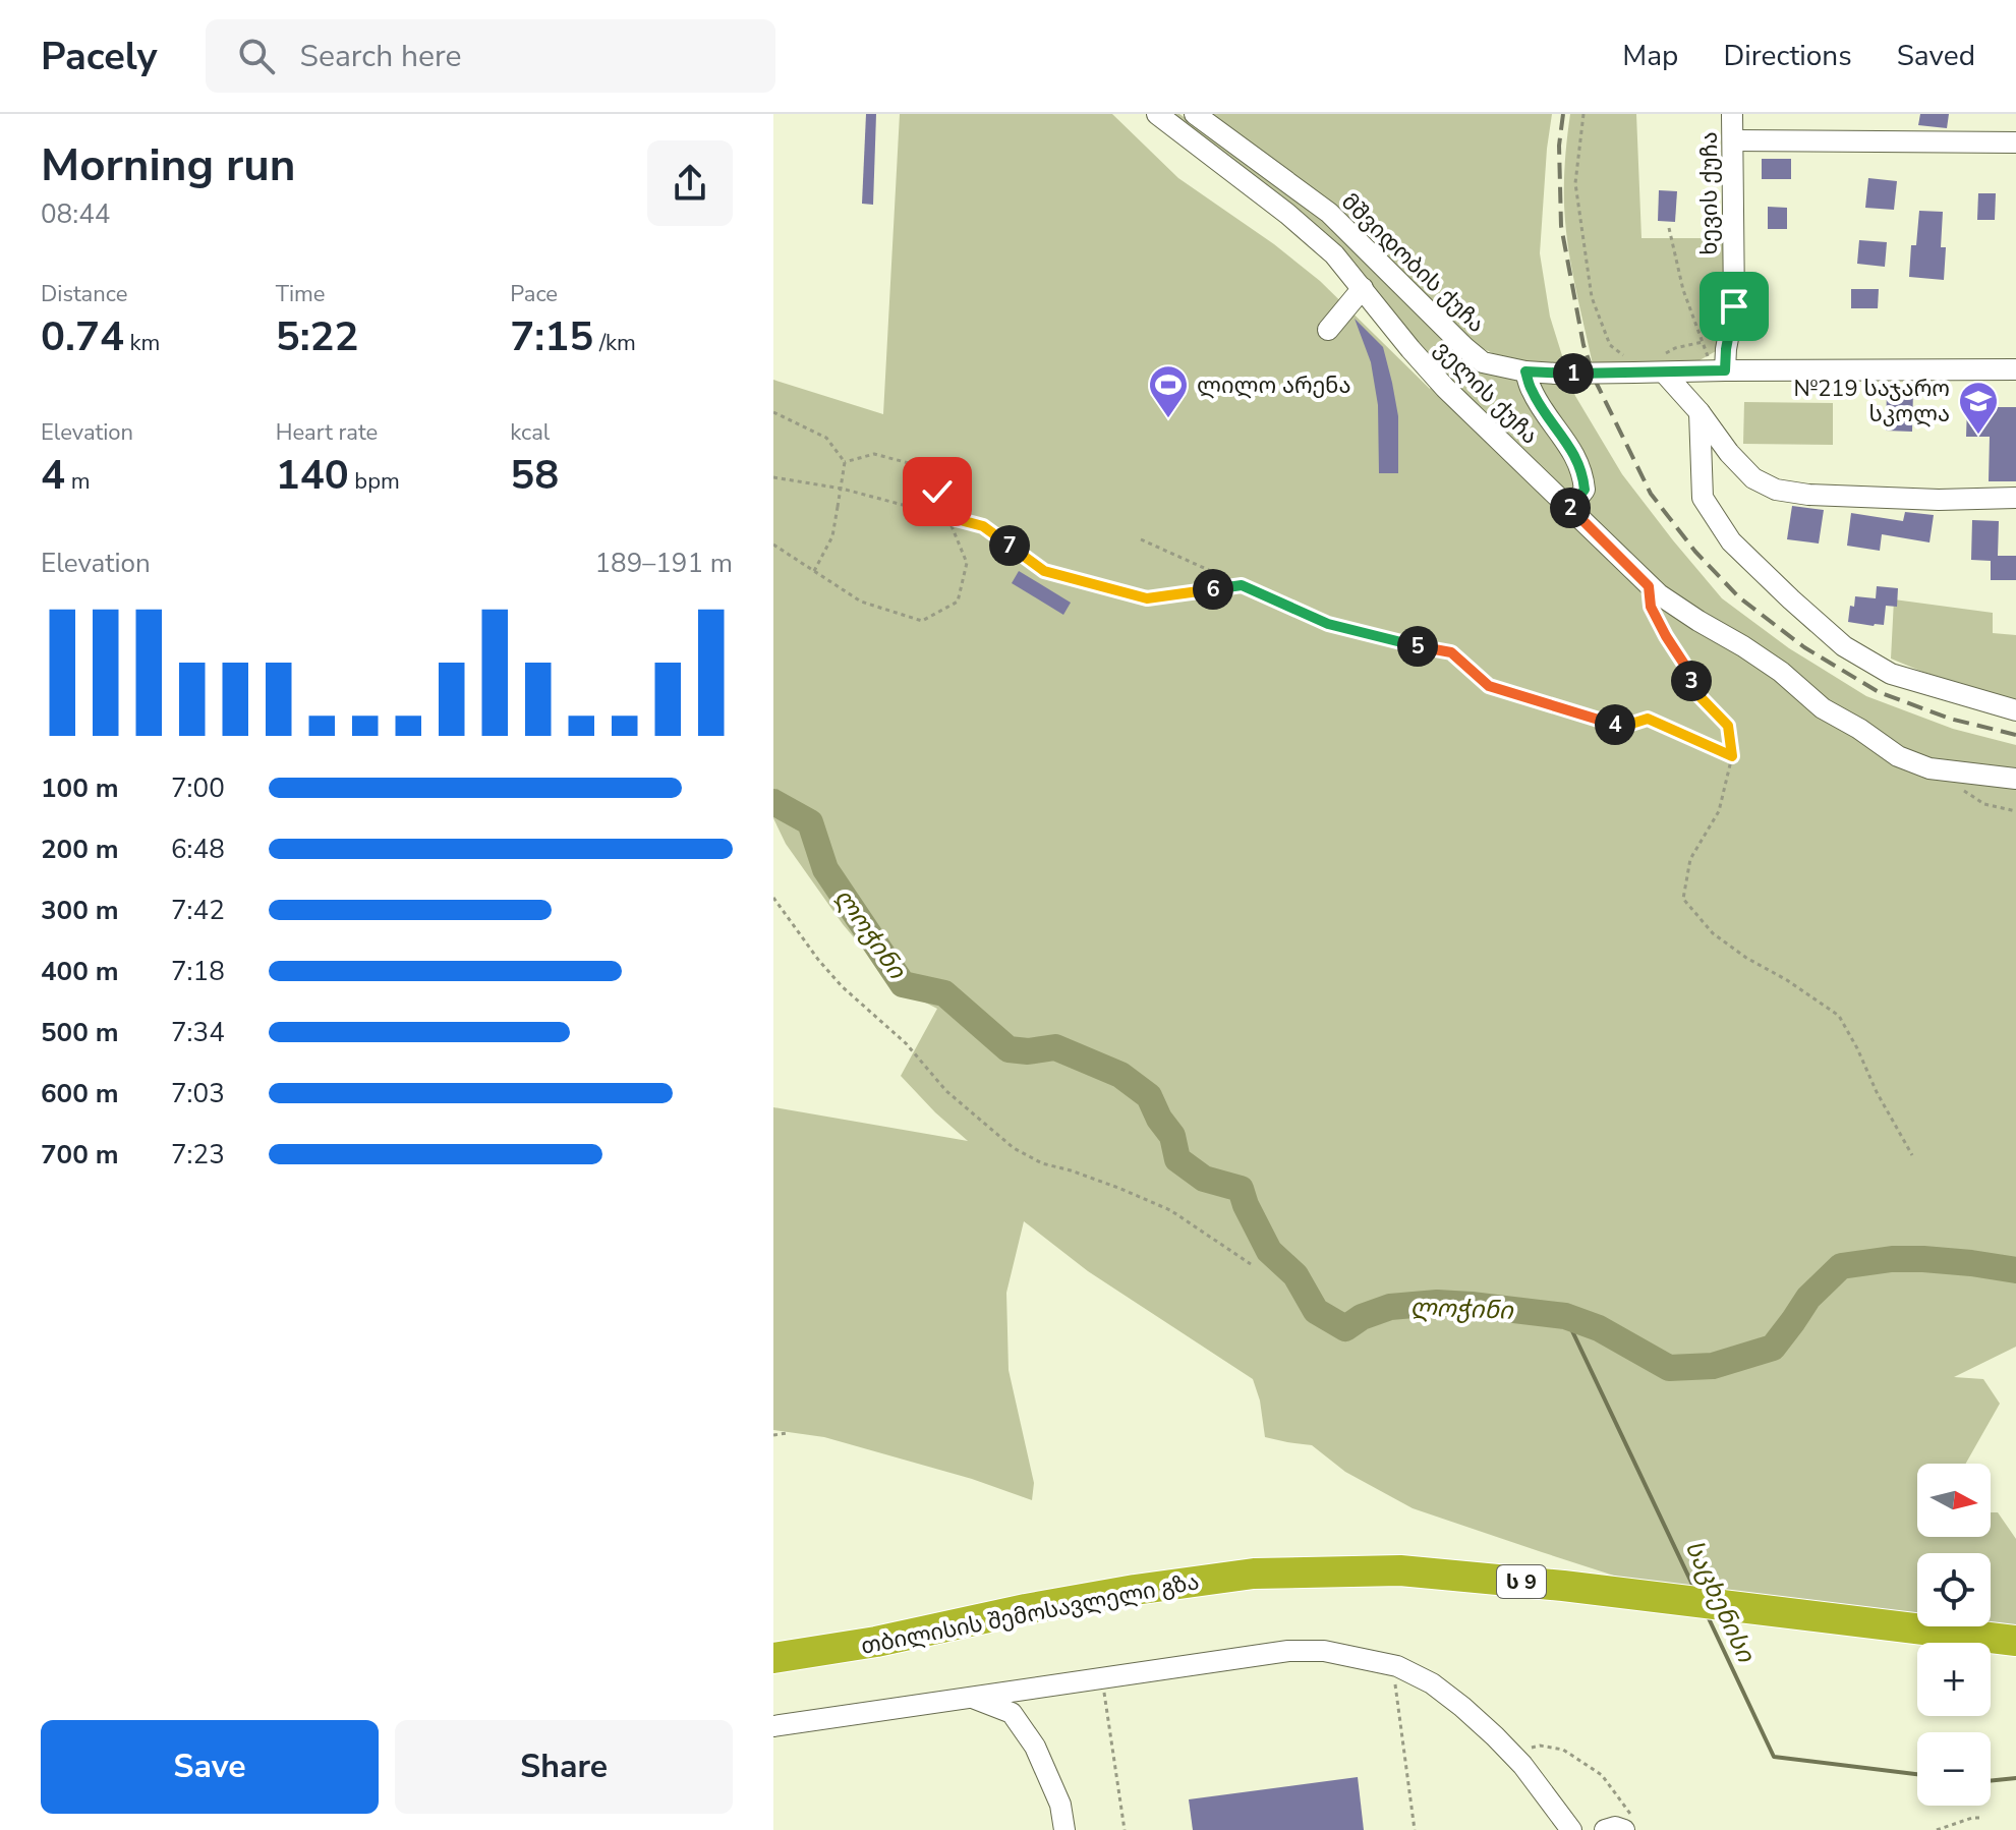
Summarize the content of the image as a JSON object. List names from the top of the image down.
{
  "streets": {
    "highway": ["ს 9", "თბილისის შემოსავლელი გზა"],
    "street": ["ხევის ქუჩა", "მშვიდობის ქუჩა", "ველის ქუჩა"]
  },
  "crossings": [
    ["ხევის ქუჩა", "მშვიდობის ქუჩა"]
  ],
  "water": ["ლოჭინი", "საცხენისი"],
  "places": {
    "sports": ["ლილო არენა"],
    "school or university": ["№219 საჯარო სკოლა"]
  },
  "north": "right",
  "page": {
    "header": "Pacely",
    "search": "Search here",
    "nav": ["Map", "Directions", "Saved"],
    "heading": ["Morning run", "08:44"],
    "stats": [
      ["Distance", "0.74 km"],
      ["Time", "5:22"],
      ["Pace", "7:15 /km"],
      ["Elevation", "4 m"],
      ["Heart rate", "140 bpm"],
      ["kcal", "58"]
    ],
    "pins": [
      "1",
      "2",
      "7",
      "6",
      "5",
      "3",
      "4"
    ],
    "chart": ["Elevation", "189–191 m"],
    "list": [
      {
        "name": "100 m",
        "note": "7:00"
      },
      {
        "name": "200 m",
        "note": "6:48"
      },
      {
        "name": "300 m",
        "note": "7:42"
      },
      {
        "name": "400 m",
        "note": "7:18"
      },
      {
        "name": "500 m",
        "note": "7:34"
      },
      {
        "name": "600 m",
        "note": "7:03"
      },
      {
        "name": "700 m",
        "note": "7:23"
      }
    ],
    "map_buttons": ["+", "−"],
    "buttons": ["Save", "Share"]
  }
}
